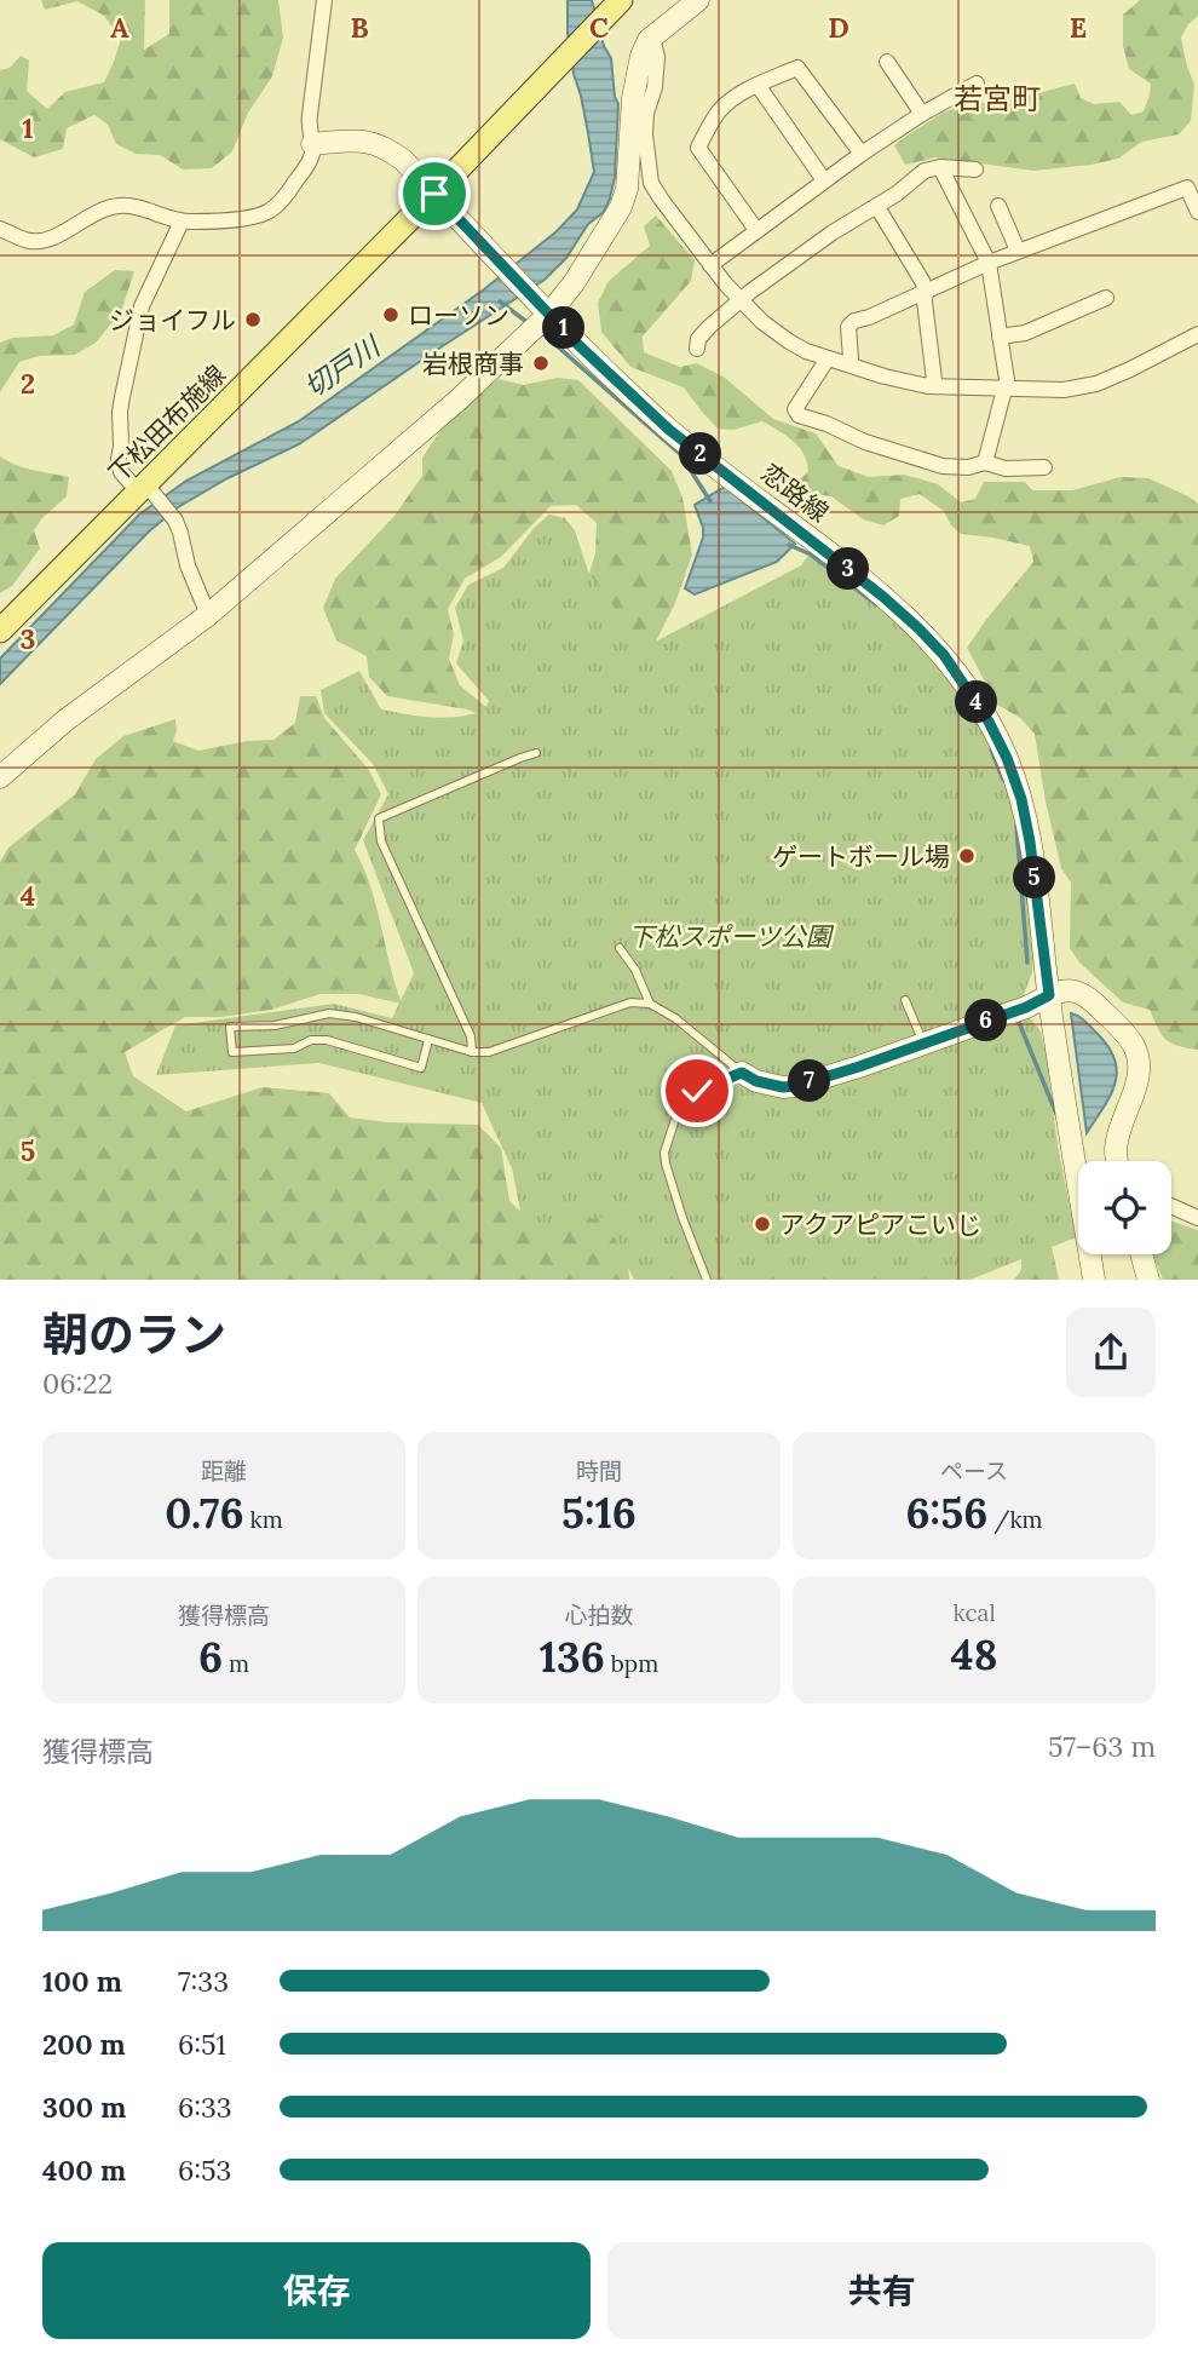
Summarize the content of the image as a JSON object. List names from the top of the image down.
{
  "streets": {
    "main road": ["下松田布施線"],
    "street": ["恋路線"]
  },
  "crossings": [
    ["下松田布施線", "恋路線"]
  ],
  "districts": ["若宮町"],
  "water": ["切戸川"],
  "parks": ["下松スポーツ公園"],
  "places": [
    "ローソン",
    "ジョイフル",
    "岩根商事",
    "ゲートボール場",
    "アクアピアこいじ"
  ],
  "page": {
    "pins": [
      "1",
      "2",
      "3",
      "4",
      "5",
      "6",
      "7"
    ],
    "heading": ["朝のラン", "06:22"],
    "stats": [
      ["距離", "0.76 km"],
      ["時間", "5:16"],
      ["ペース", "6:56 /km"],
      ["獲得標高", "6 m"],
      ["心拍数", "136 bpm"],
      ["kcal", "48"]
    ],
    "chart": ["獲得標高", "57–63 m"],
    "list": [
      {
        "name": "100 m",
        "note": "7:33"
      },
      {
        "name": "200 m",
        "note": "6:51"
      },
      {
        "name": "300 m",
        "note": "6:33"
      },
      {
        "name": "400 m",
        "note": "6:53"
      }
    ],
    "buttons": ["保存", "共有"]
  },
  "grid": {
    "columns": [
      "A",
      "B",
      "C",
      "D",
      "E"
    ],
    "rows": [
      "1",
      "2",
      "3",
      "4",
      "5"
    ]
  }
}
